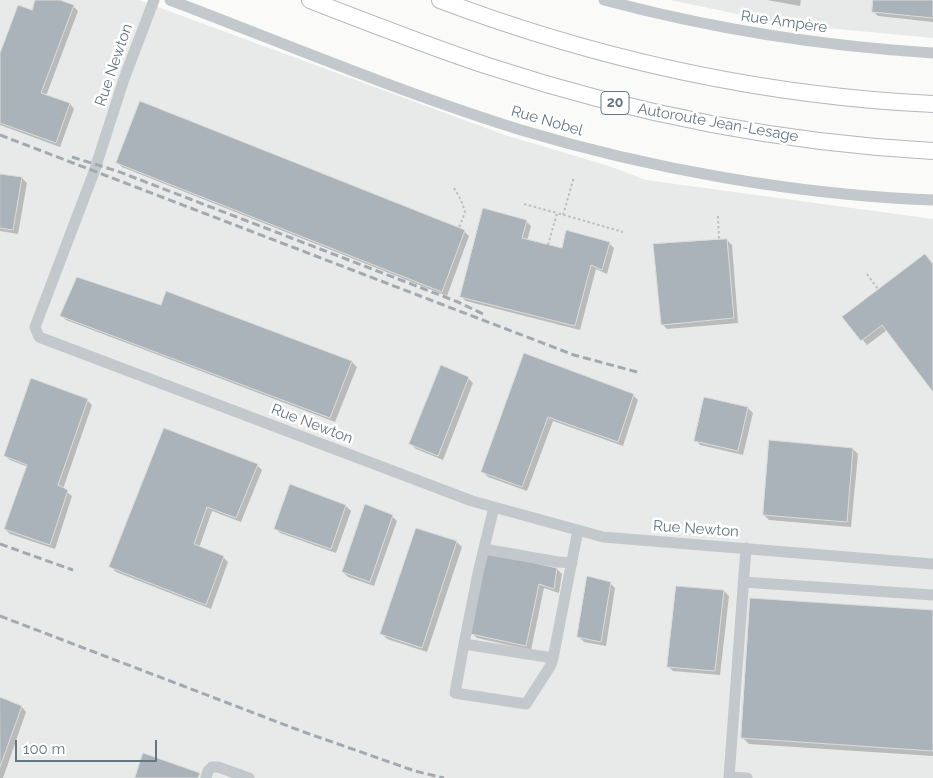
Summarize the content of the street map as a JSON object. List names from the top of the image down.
{
  "streets": {
    "highway": ["20", "Autoroute Jean-Lesage"],
    "street": ["Rue Ampère", "Rue Newton", "Rue Nobel"]
  },
  "scale_bar": "100 m"
}
